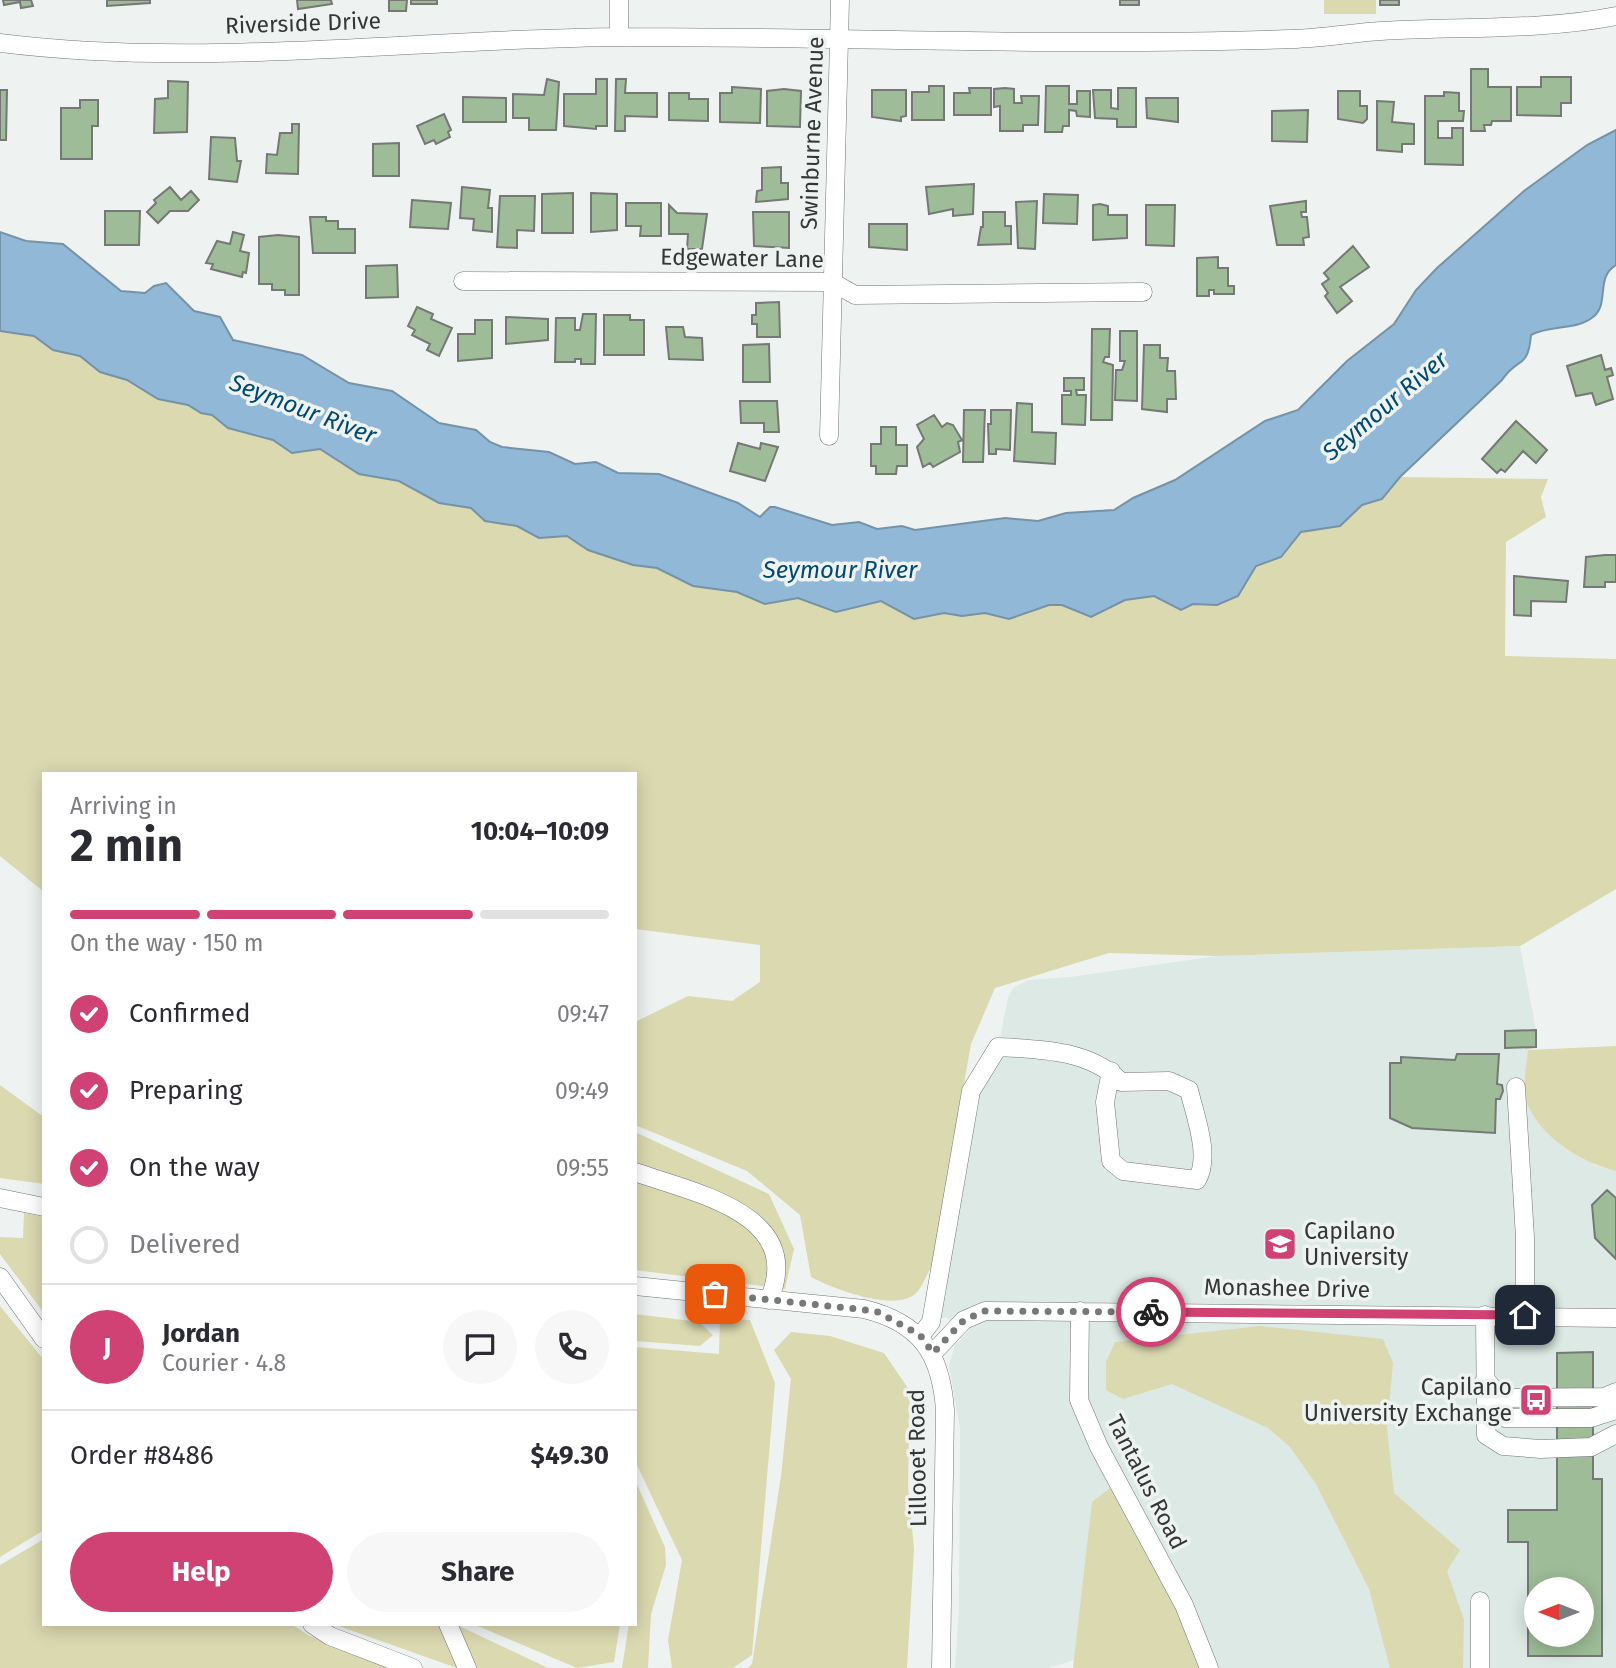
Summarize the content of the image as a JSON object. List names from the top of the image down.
{
  "streets": {
    "street": [
      "Riverside Drive",
      "Swinburne Avenue",
      "Edgewater Lane",
      "Monashee Drive",
      "Lillooet Road",
      "Tantalus Road"
    ]
  },
  "crossings": [
    ["Riverside Drive", "Swinburne Avenue"],
    ["Swinburne Avenue", "Edgewater Lane"],
    ["Monashee Drive", "Lillooet Road"],
    ["Monashee Drive", "Tantalus Road"]
  ],
  "water": ["Seymour River"],
  "places": {
    "school or university": ["Capilano University"],
    "bus stop": ["Capilano University Exchange"]
  },
  "north": "left",
  "page": {
    "heading": ["2 min", "Arriving in", "10:04–10:09"],
    "panel": [
      "Jordan",
      "Courier · 4.8",
      "Order #8486",
      "$49.30"
    ],
    "bar": "On the way · 150 m",
    "list": [
      ["Confirmed", "09:47"],
      ["Preparing", "09:49"],
      ["On the way", "09:55"],
      "Delivered"
    ],
    "round": "J",
    "buttons": ["Help", "Share"]
  }
}
